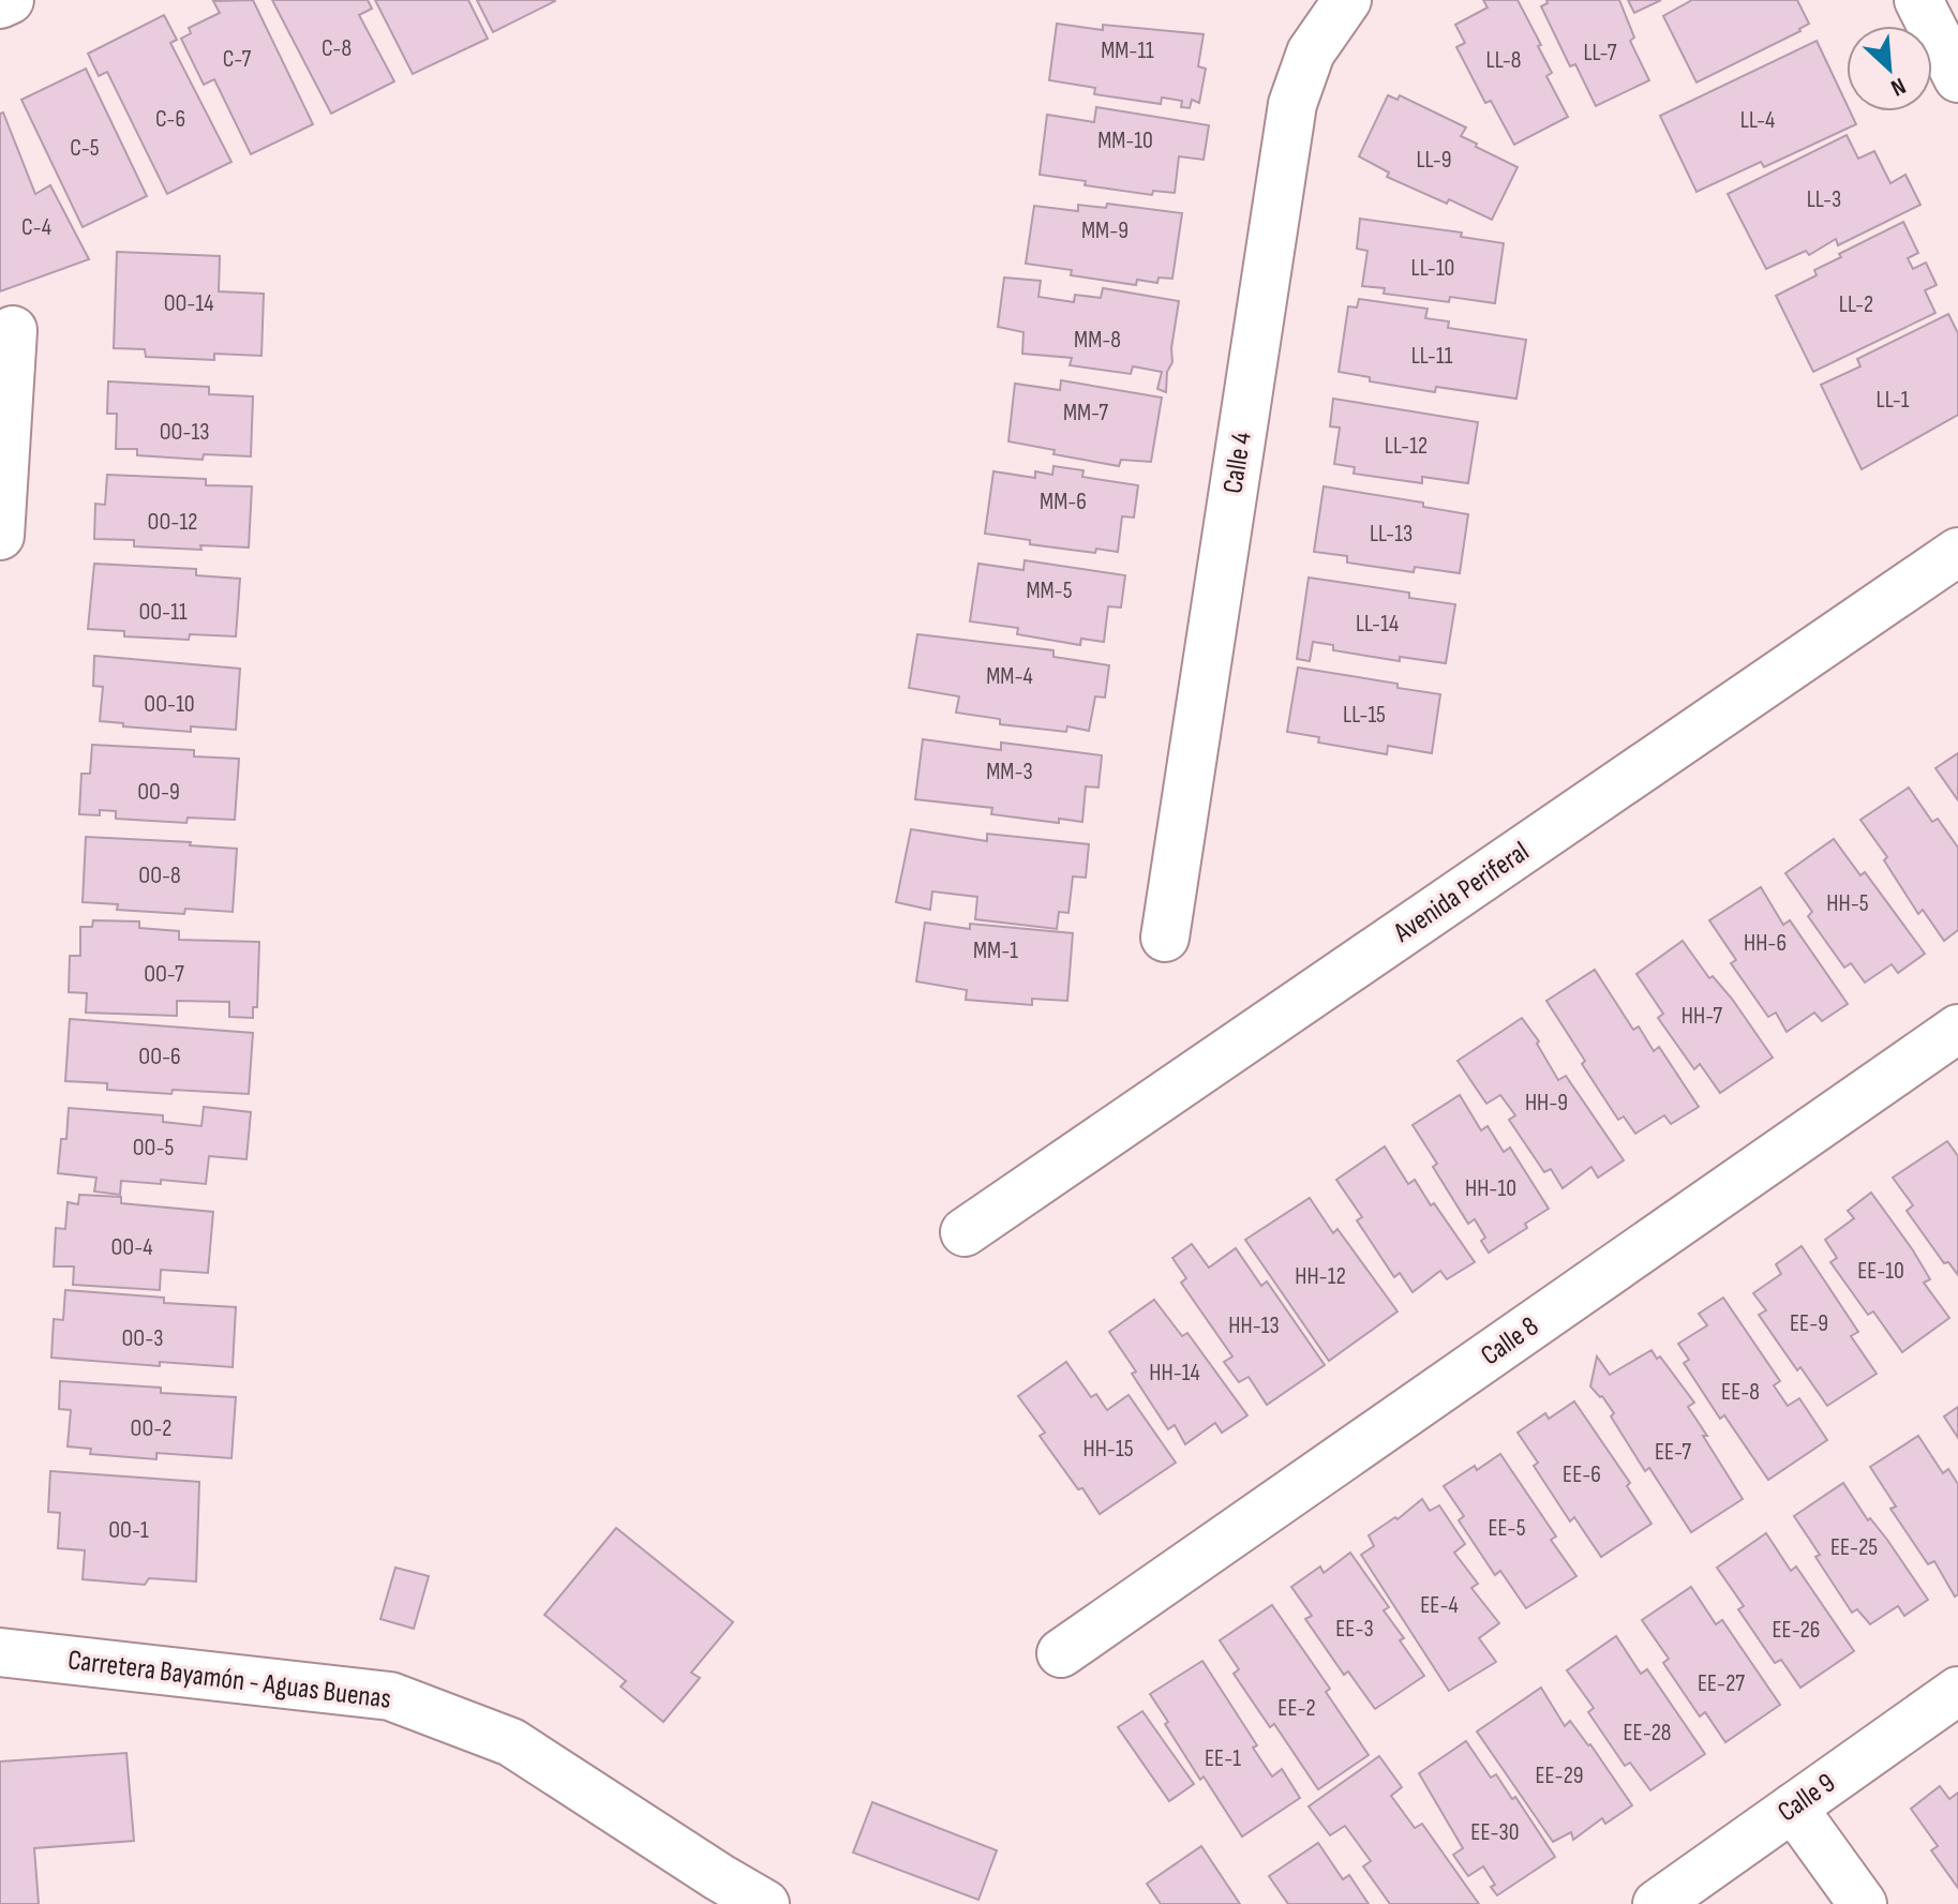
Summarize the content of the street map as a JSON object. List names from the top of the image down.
{
  "streets": {
    "street": [
      "Calle 4",
      "Avenida Periferal",
      "Calle 8",
      "Carretera Bayamón - Aguas Buenas",
      "Calle 9"
    ]
  },
  "house_numbers": [
    "C-8",
    "MM-11",
    "LL-7",
    "C-7",
    "LL-8",
    "C-6",
    "LL-4",
    "MM-10",
    "C-5",
    "LL-9",
    "LL-3",
    "C-4",
    "MM-9",
    "LL-10",
    "OO-14",
    "LL-2",
    "MM-8",
    "LL-11",
    "LL-1",
    "MM-7",
    "OO-13",
    "LL-12",
    "MM-6",
    "OO-12",
    "LL-13",
    "MM-5",
    "OO-11",
    "LL-14",
    "MM-4",
    "OO-10",
    "LL-15",
    "MM-3",
    "OO-9",
    "OO-8",
    "HH-5",
    "HH-6",
    "MM-1",
    "OO-7",
    "HH-7",
    "OO-6",
    "HH-9",
    "OO-5",
    "HH-10",
    "OO-4",
    "EE-10",
    "HH-12",
    "EE-9",
    "HH-13",
    "OO-3",
    "HH-14",
    "EE-8",
    "OO-2",
    "HH-15",
    "EE-7",
    "EE-6",
    "EE-5",
    "OO-1",
    "EE-25",
    "EE-4",
    "EE-3",
    "EE-26",
    "EE-27",
    "EE-2",
    "EE-28",
    "EE-1",
    "EE-29",
    "EE-30"
  ],
  "north": "bottom right"
}
